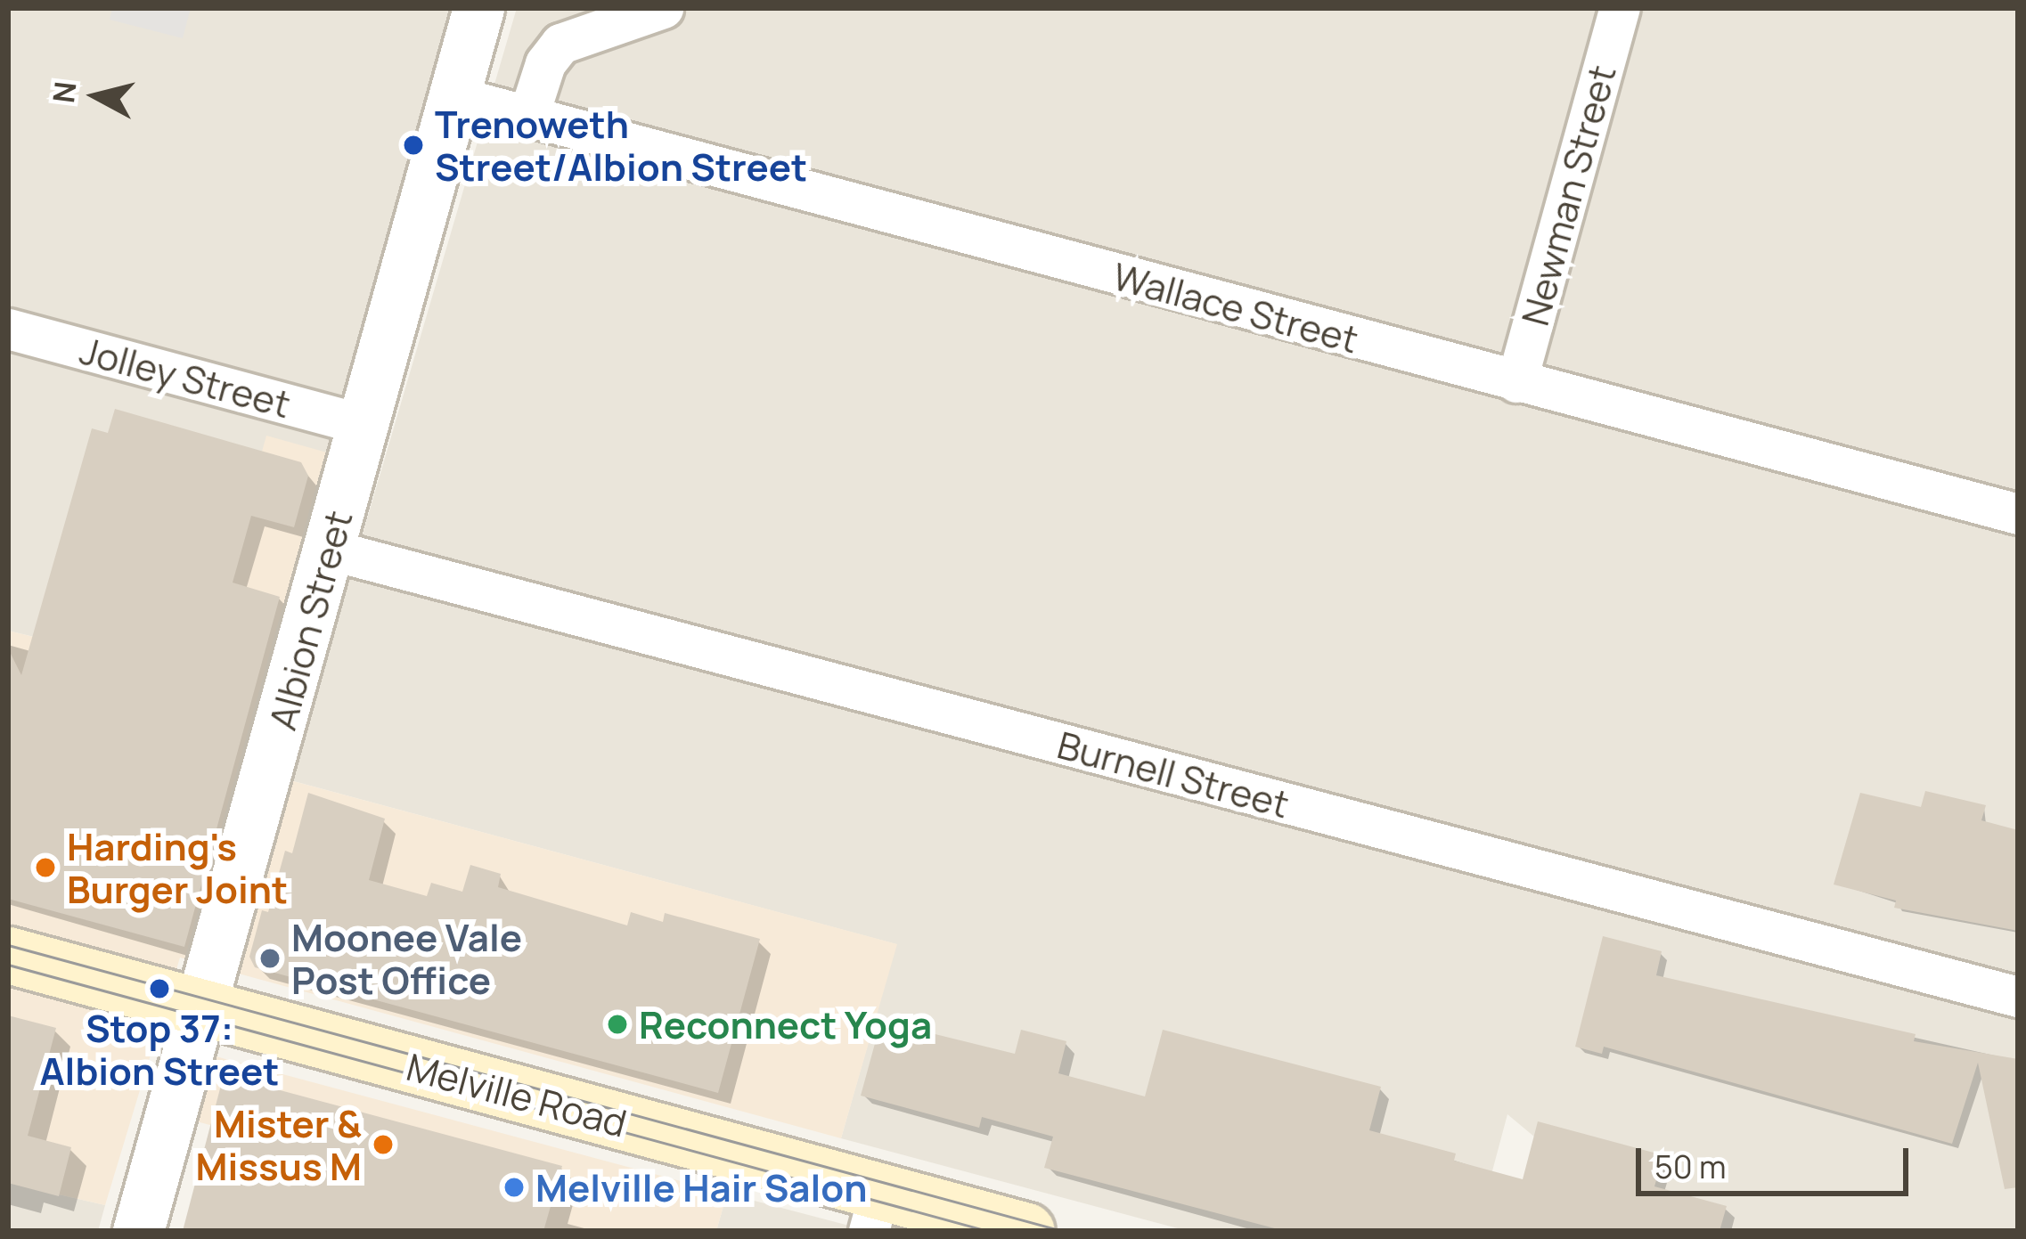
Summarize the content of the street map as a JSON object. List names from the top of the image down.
{
  "streets": {
    "main road": ["Melville Road"],
    "street": [
      "Newman Street",
      "Wallace Street",
      "Jolley Street",
      "Albion Street",
      "Burnell Street"
    ]
  },
  "crossings": [
    ["Newman Street", "Wallace Street"],
    ["Wallace Street", "Albion Street"],
    ["Jolley Street", "Albion Street"],
    ["Albion Street", "Burnell Street"],
    ["Albion Street", "Melville Road"]
  ],
  "places": [
    "Trenoweth Street/Albion Street",
    "Harding's Burger Joint",
    "Moonee Vale Post Office",
    "Stop 37: Albion Street",
    "Reconnect Yoga",
    "Mister & Missus M",
    "Melville Hair Salon"
  ],
  "scale_bar": "50 m",
  "north": "left"
}
